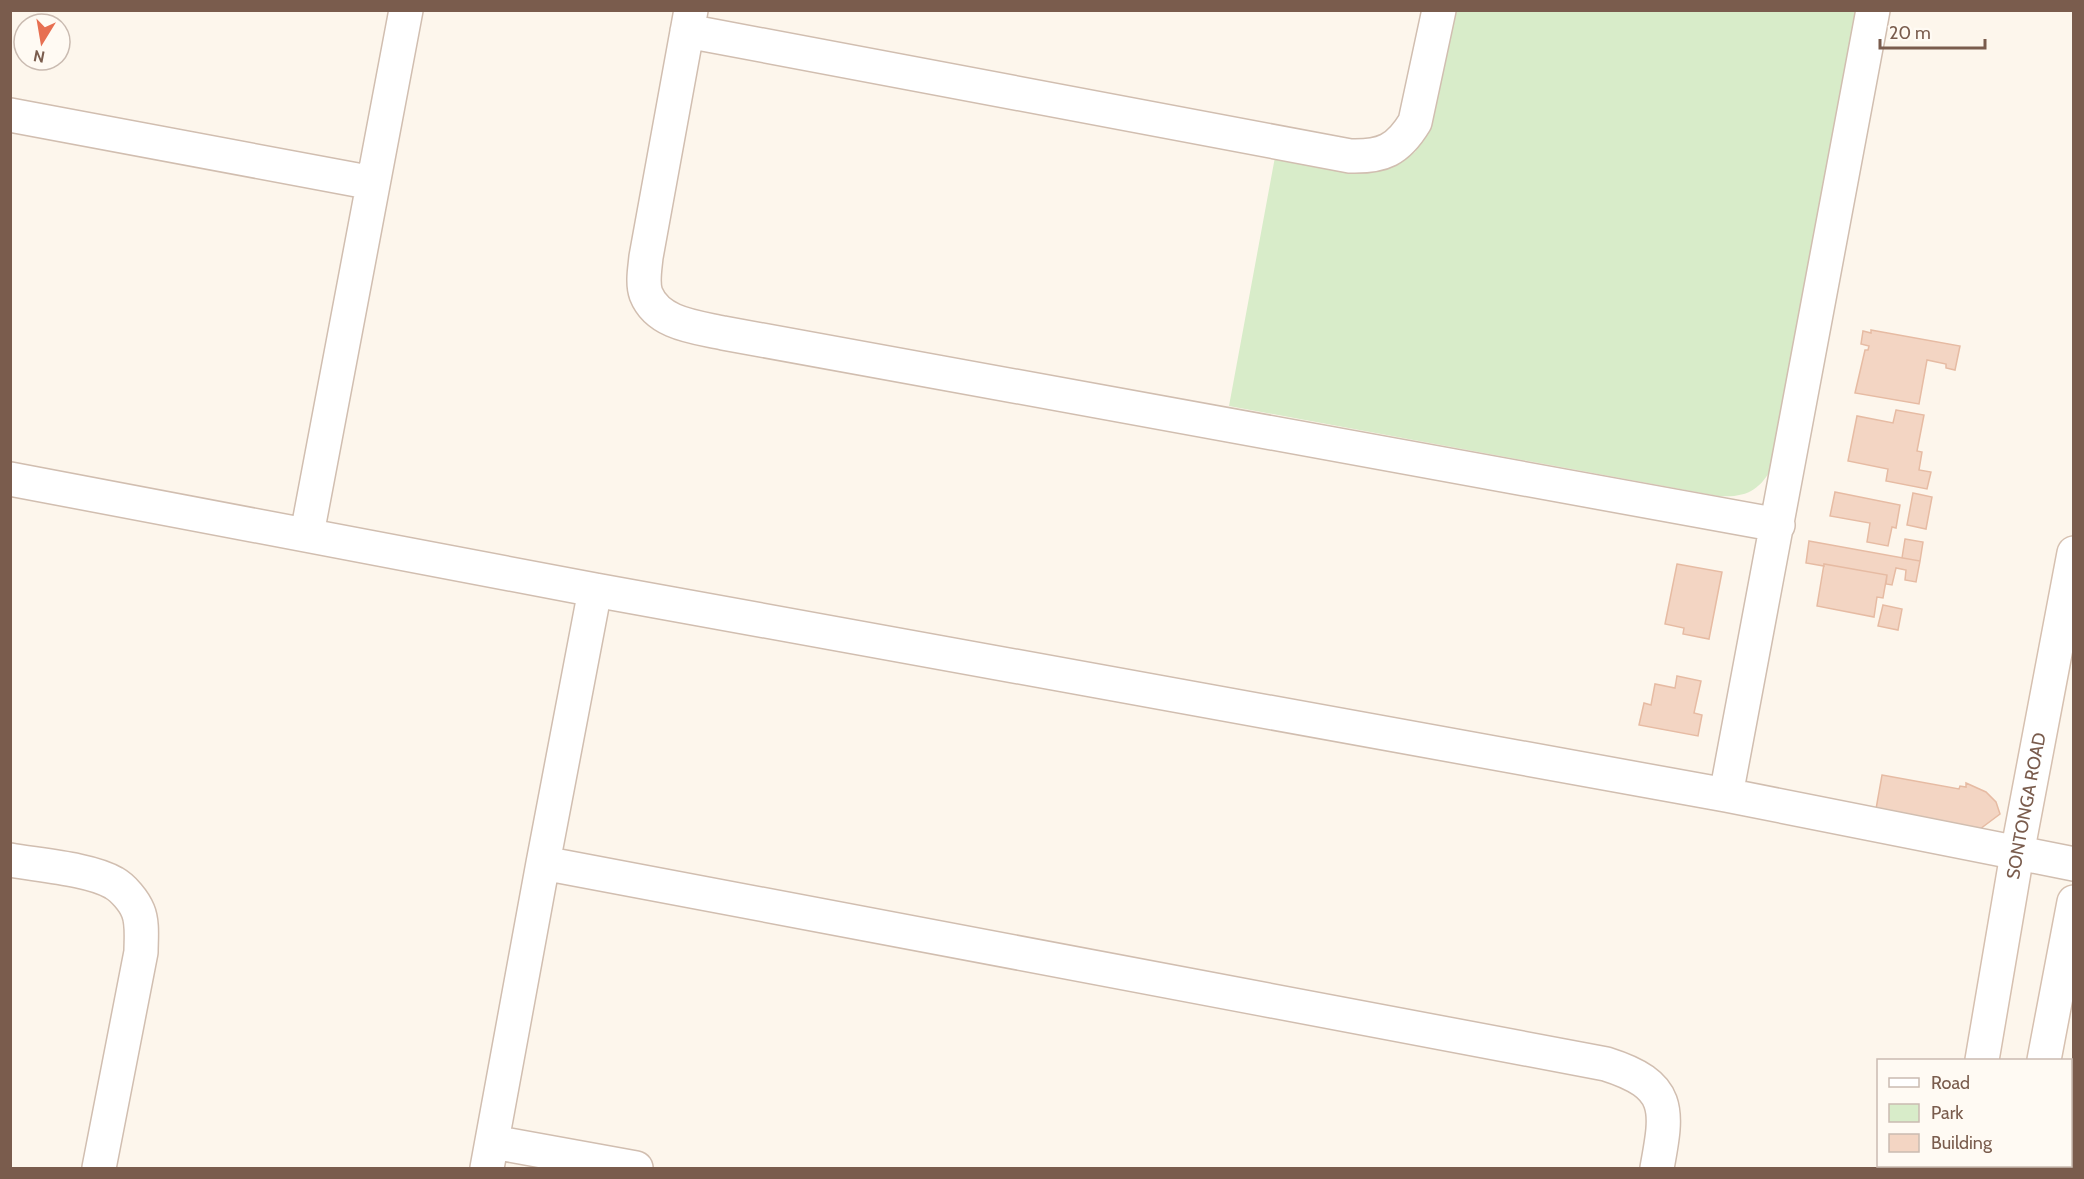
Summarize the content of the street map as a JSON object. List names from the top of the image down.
{
  "streets": {
    "street": ["SONTONGA ROAD"]
  },
  "legend": ["Road", "Park", "Building"],
  "scale_bar": "20 m",
  "north": "bottom"
}
